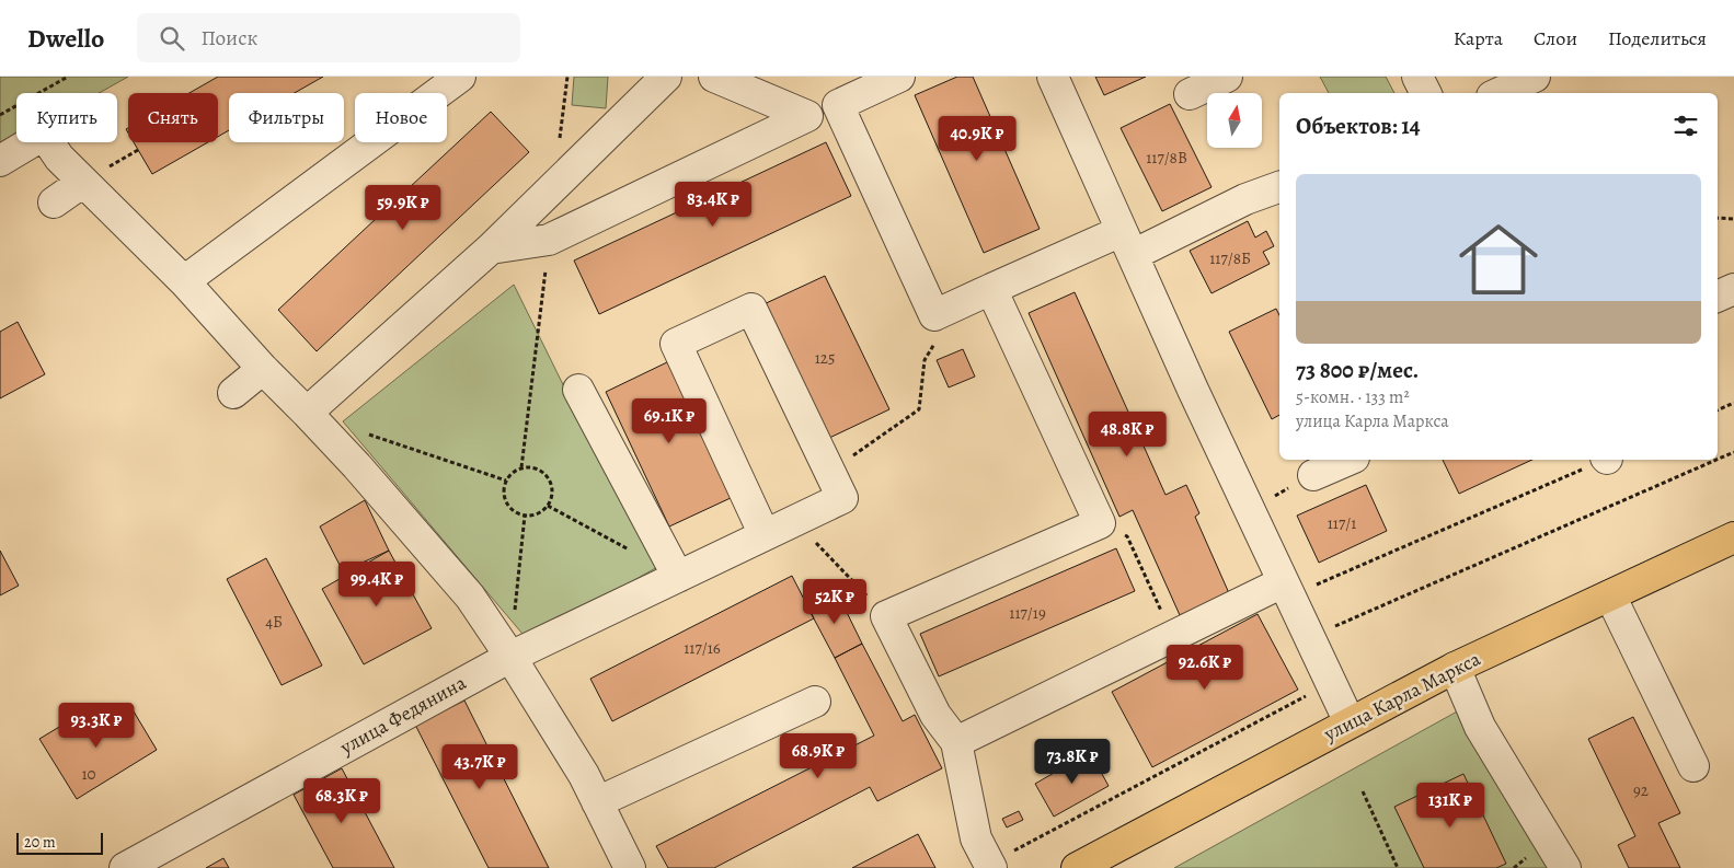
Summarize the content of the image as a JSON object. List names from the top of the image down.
{
  "streets": {
    "main road": ["улица Карла Маркса"],
    "street": ["улица Федянина"]
  },
  "house_numbers": [
    "117/8В",
    "117/8Б",
    "125",
    "117/1",
    "117/19",
    "4Б",
    "117/16",
    "10",
    "92"
  ],
  "scale_bar": "20 m",
  "north": "top",
  "page": {
    "header": "Dwello",
    "search": "Поиск",
    "nav": ["Карта", "Слои", "Поделиться"],
    "chip": [
      "Купить",
      "Снять",
      "Фильтры",
      "Новое"
    ],
    "heading": "Объектов: 14",
    "price": [
      "40.9K ₽",
      "83.4K ₽",
      "59.9K ₽",
      "69.1K ₽",
      "48.8K ₽",
      "99.4K ₽",
      "52K ₽",
      "92.6K ₽",
      "93.3K ₽",
      "68.9K ₽",
      "73.8K ₽",
      "43.7K ₽",
      "68.3K ₽",
      "131K ₽"
    ],
    "list": [
      {
        "name": "73 800 ₽/мес.",
        "note": "5-комн. · 133 m² · улица Карла Маркса"
      }
    ],
    "scale": "20 m"
  }
}
